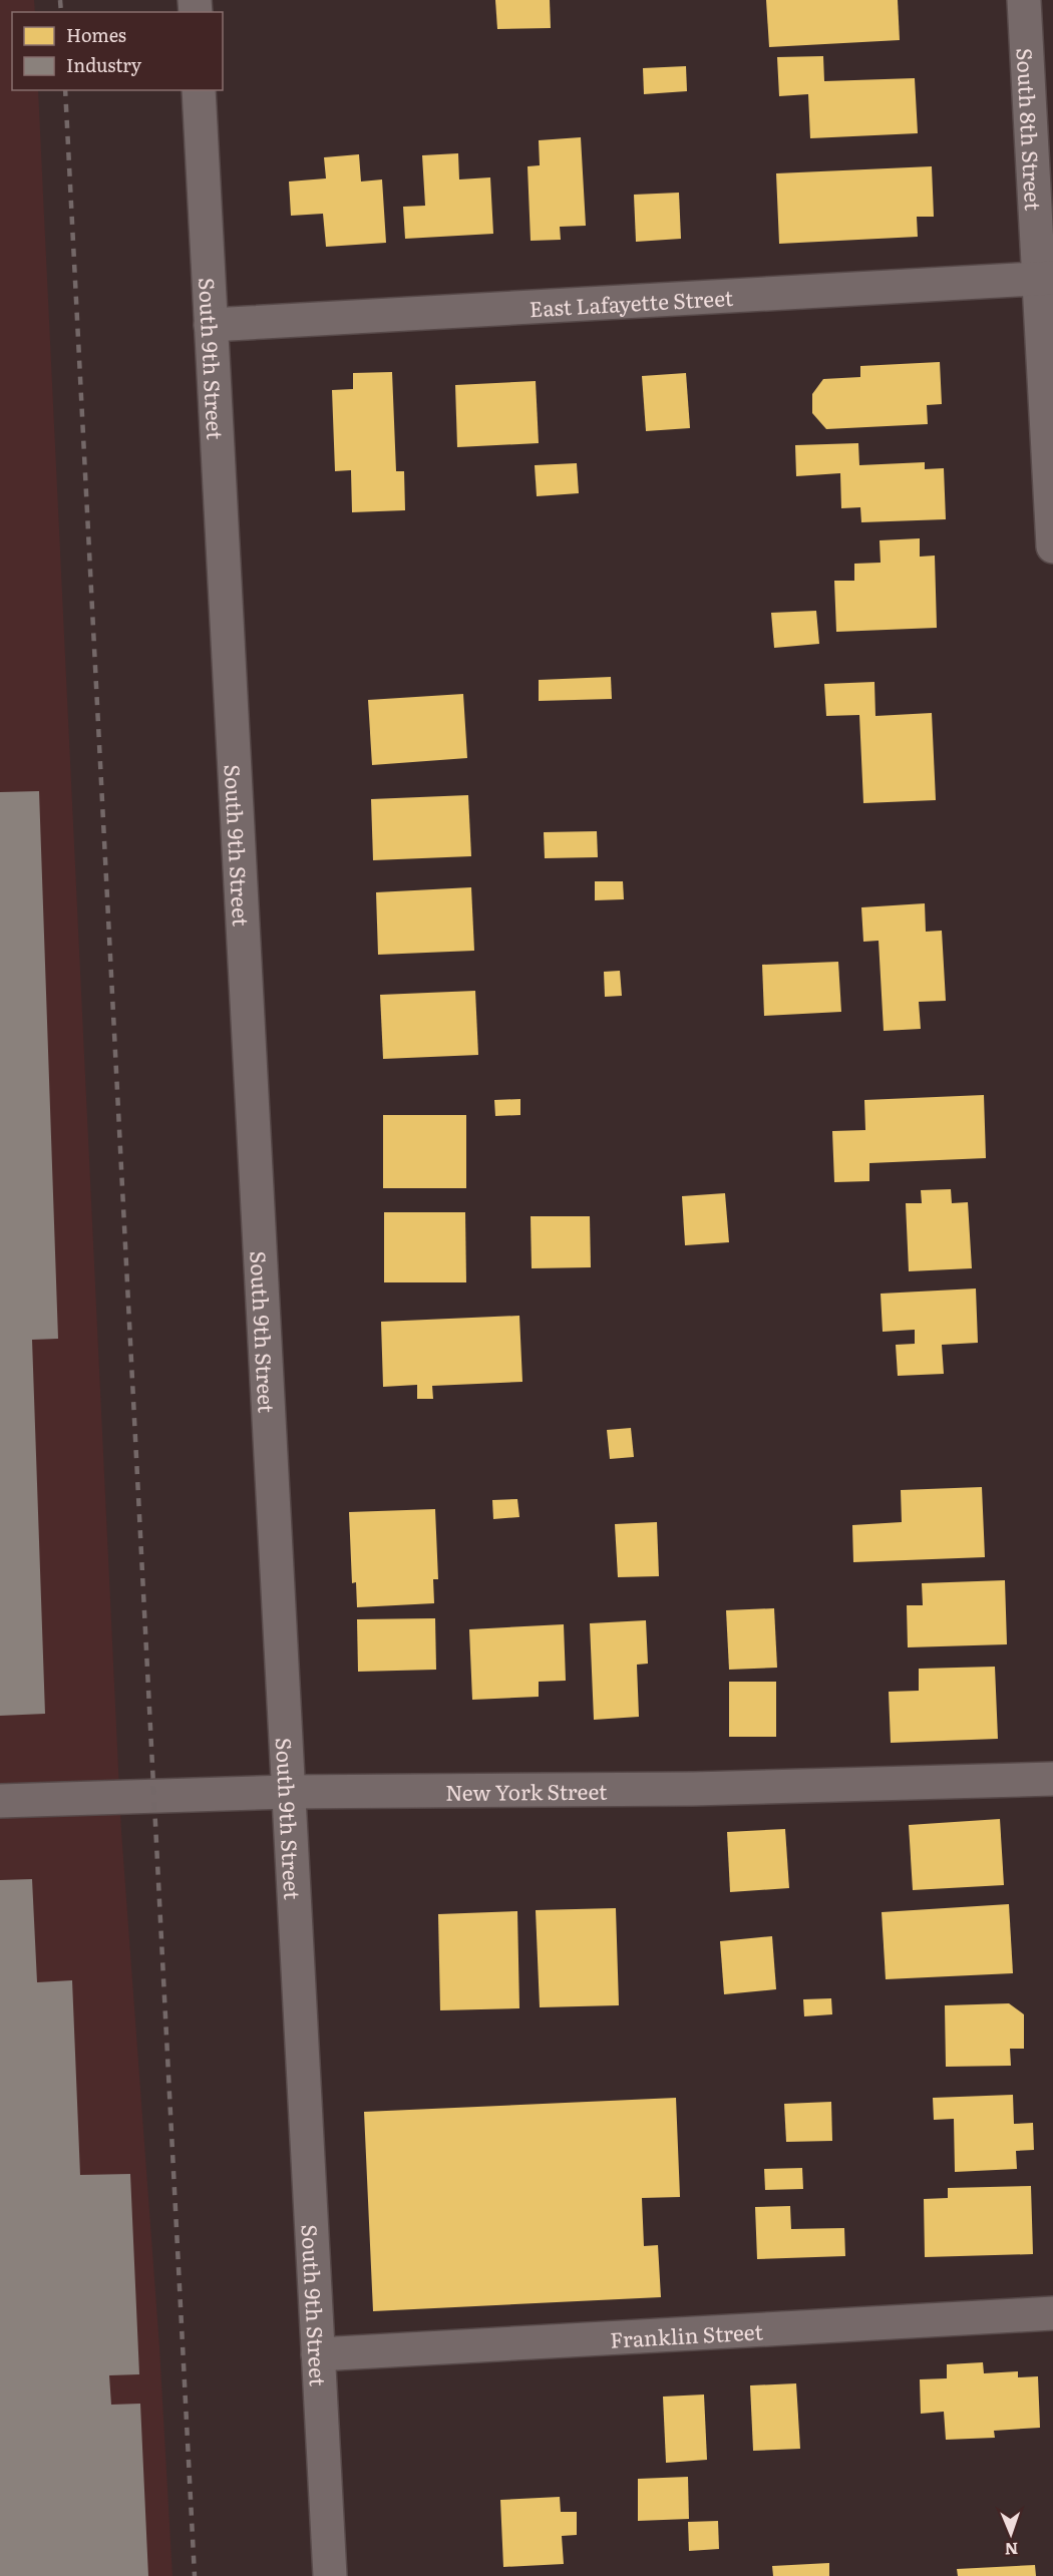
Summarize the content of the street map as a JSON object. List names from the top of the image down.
{
  "streets": {
    "street": [
      "South 8th Street",
      "East Lafayette Street",
      "South 9th Street",
      "New York Street",
      "Franklin Street"
    ]
  },
  "crossings": [
    ["South 8th Street", "East Lafayette Street"],
    ["East Lafayette Street", "South 9th Street"],
    ["South 9th Street", "New York Street"],
    ["South 9th Street", "Franklin Street"]
  ],
  "legend": ["Homes", "Industry"],
  "north": "bottom"
}
